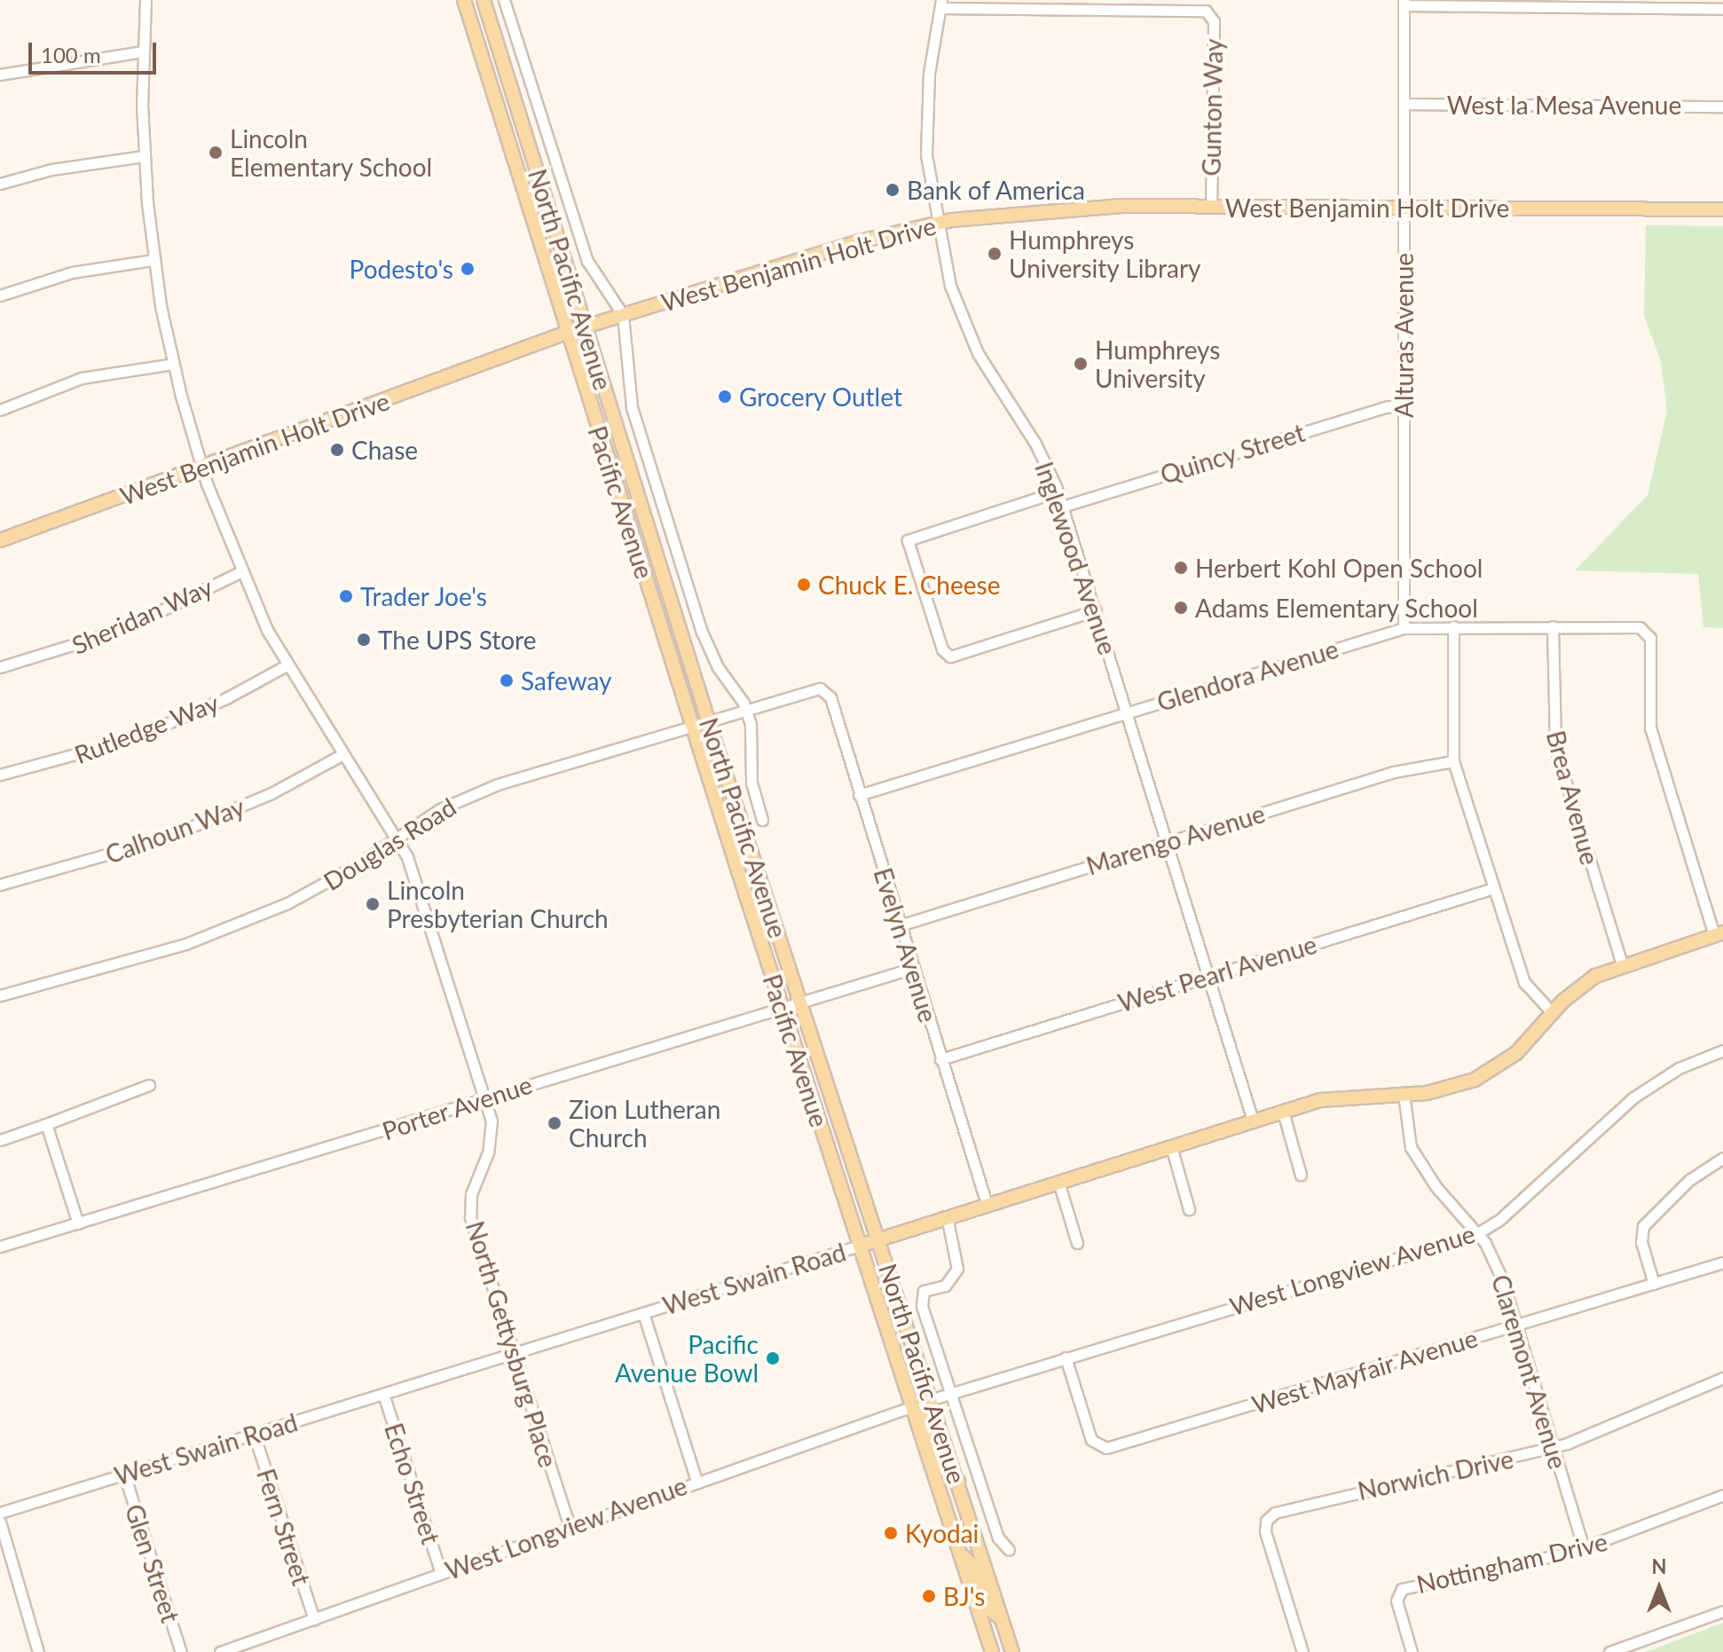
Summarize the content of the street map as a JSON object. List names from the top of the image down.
{
  "streets": {
    "main road": [
      "West Benjamin Holt Drive",
      "North Pacific Avenue",
      "Pacific Avenue",
      "West Swain Road"
    ],
    "street": [
      "West la Mesa Avenue",
      "Gunton Way",
      "Alturas Avenue",
      "Quincy Street",
      "Inglewood Avenue",
      "Sheridan Way",
      "Glendora Avenue",
      "Rutledge Way",
      "Brea Avenue",
      "Calhoun Way",
      "Marengo Avenue",
      "Douglas Road",
      "Evelyn Avenue",
      "West Pearl Avenue",
      "Porter Avenue",
      "West Longview Avenue",
      "North Gettysburg Place",
      "West Mayfair Avenue",
      "Claremont Avenue",
      "Norwich Drive",
      "Echo Street",
      "Fern Street",
      "Nottingham Drive",
      "Glen Street"
    ]
  },
  "crossings": [
    ["West la Mesa Avenue", "Alturas Avenue"],
    ["Gunton Way", "West Benjamin Holt Drive"],
    ["Gunton Way", "Inglewood Avenue"],
    ["West Benjamin Holt Drive", "North Pacific Avenue"],
    ["West Benjamin Holt Drive", "Alturas Avenue"],
    ["West Benjamin Holt Drive", "Pacific Avenue"],
    ["West Benjamin Holt Drive", "Inglewood Avenue"],
    ["West Benjamin Holt Drive", "North Gettysburg Place"],
    ["North Pacific Avenue", "Douglas Road"],
    ["North Pacific Avenue", "Porter Avenue"],
    ["North Pacific Avenue", "West Longview Avenue"],
    ["North Pacific Avenue", "West Swain Road"],
    ["Alturas Avenue", "Quincy Street"],
    ["Alturas Avenue", "Glendora Avenue"],
    ["Quincy Street", "Inglewood Avenue"],
    ["Pacific Avenue", "Douglas Road"],
    ["Pacific Avenue", "Porter Avenue"],
    ["Pacific Avenue", "West Longview Avenue"],
    ["Pacific Avenue", "West Swain Road"],
    ["Inglewood Avenue", "Glendora Avenue"],
    ["Inglewood Avenue", "Marengo Avenue"],
    ["Inglewood Avenue", "West Pearl Avenue"],
    ["Inglewood Avenue", "West Swain Road"],
    ["Sheridan Way", "North Gettysburg Place"],
    ["Glendora Avenue", "Brea Avenue"],
    ["Glendora Avenue", "Evelyn Avenue"],
    ["Glendora Avenue", "West Swain Road"],
    ["Rutledge Way", "North Gettysburg Place"],
    ["Brea Avenue", "West Swain Road"],
    ["Calhoun Way", "North Gettysburg Place"],
    ["Marengo Avenue", "Evelyn Avenue"],
    ["Douglas Road", "Evelyn Avenue"],
    ["Douglas Road", "North Gettysburg Place"],
    ["Evelyn Avenue", "West Pearl Avenue"],
    ["Evelyn Avenue", "Porter Avenue"],
    ["Evelyn Avenue", "West Swain Road"],
    ["Porter Avenue", "North Gettysburg Place"],
    ["West Longview Avenue", "North Gettysburg Place"],
    ["West Longview Avenue", "West Mayfair Avenue"],
    ["West Longview Avenue", "Claremont Avenue"],
    ["West Longview Avenue", "Echo Street"],
    ["West Longview Avenue", "Fern Street"],
    ["West Swain Road", "North Gettysburg Place"],
    ["West Swain Road", "Claremont Avenue"],
    ["West Swain Road", "Echo Street"],
    ["West Swain Road", "Fern Street"],
    ["West Swain Road", "Glen Street"],
    ["West Mayfair Avenue", "Claremont Avenue"],
    ["Claremont Avenue", "Norwich Drive"],
    ["Claremont Avenue", "Nottingham Drive"]
  ],
  "places": [
    "Lincoln Elementary School",
    "Bank of America",
    "Humphreys University Library",
    "Podesto's",
    "Humphreys University",
    "Grocery Outlet",
    "Chase",
    "Herbert Kohl Open School",
    "Chuck E. Cheese",
    "Trader Joe's",
    "Adams Elementary School",
    "The UPS Store",
    "Safeway",
    "Lincoln Presbyterian Church",
    "Zion Lutheran Church",
    "Pacific Avenue Bowl",
    "Kyodai",
    "BJ's"
  ],
  "scale_bar": "100 m",
  "north": "top"
}
